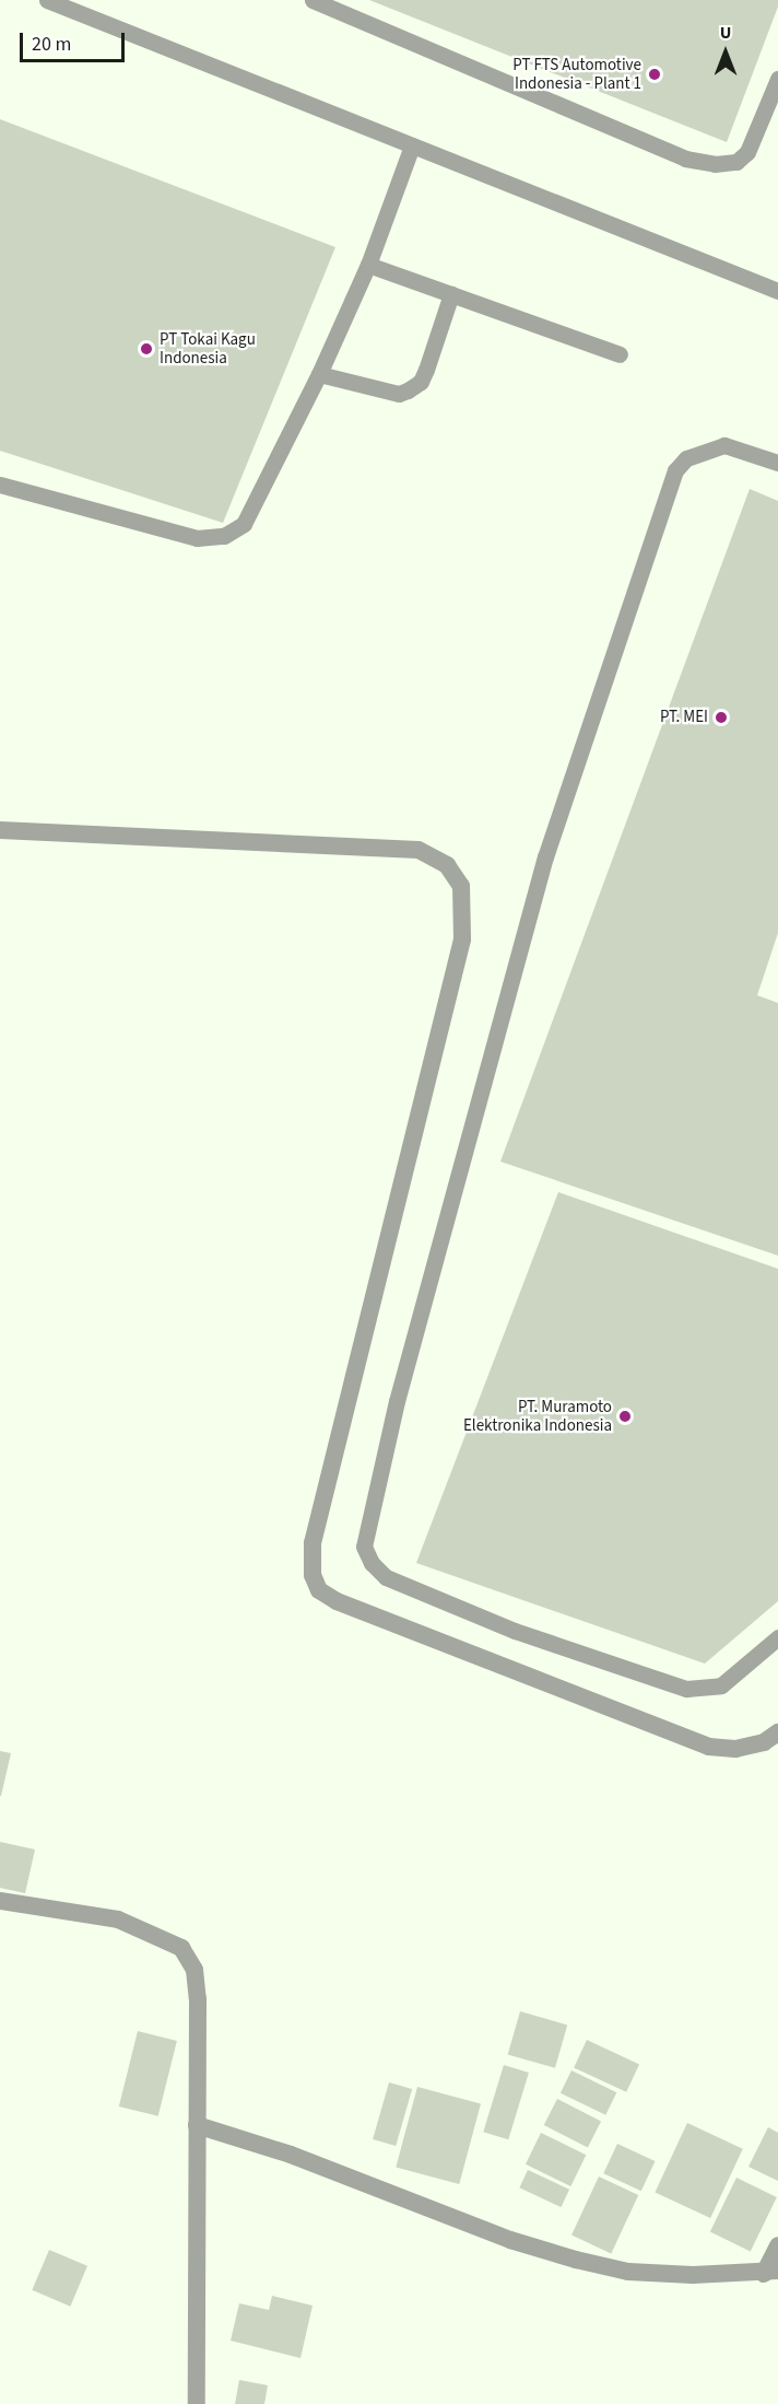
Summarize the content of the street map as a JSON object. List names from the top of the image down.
{
  "places": [
    "PT FTS Automotive Indonesia - Plant 1",
    "PT Tokai Kagu Indonesia",
    "PT. MEI",
    "PT. Muramoto Elektronika Indonesia"
  ],
  "scale_bar": "20 m",
  "north": "top"
}
